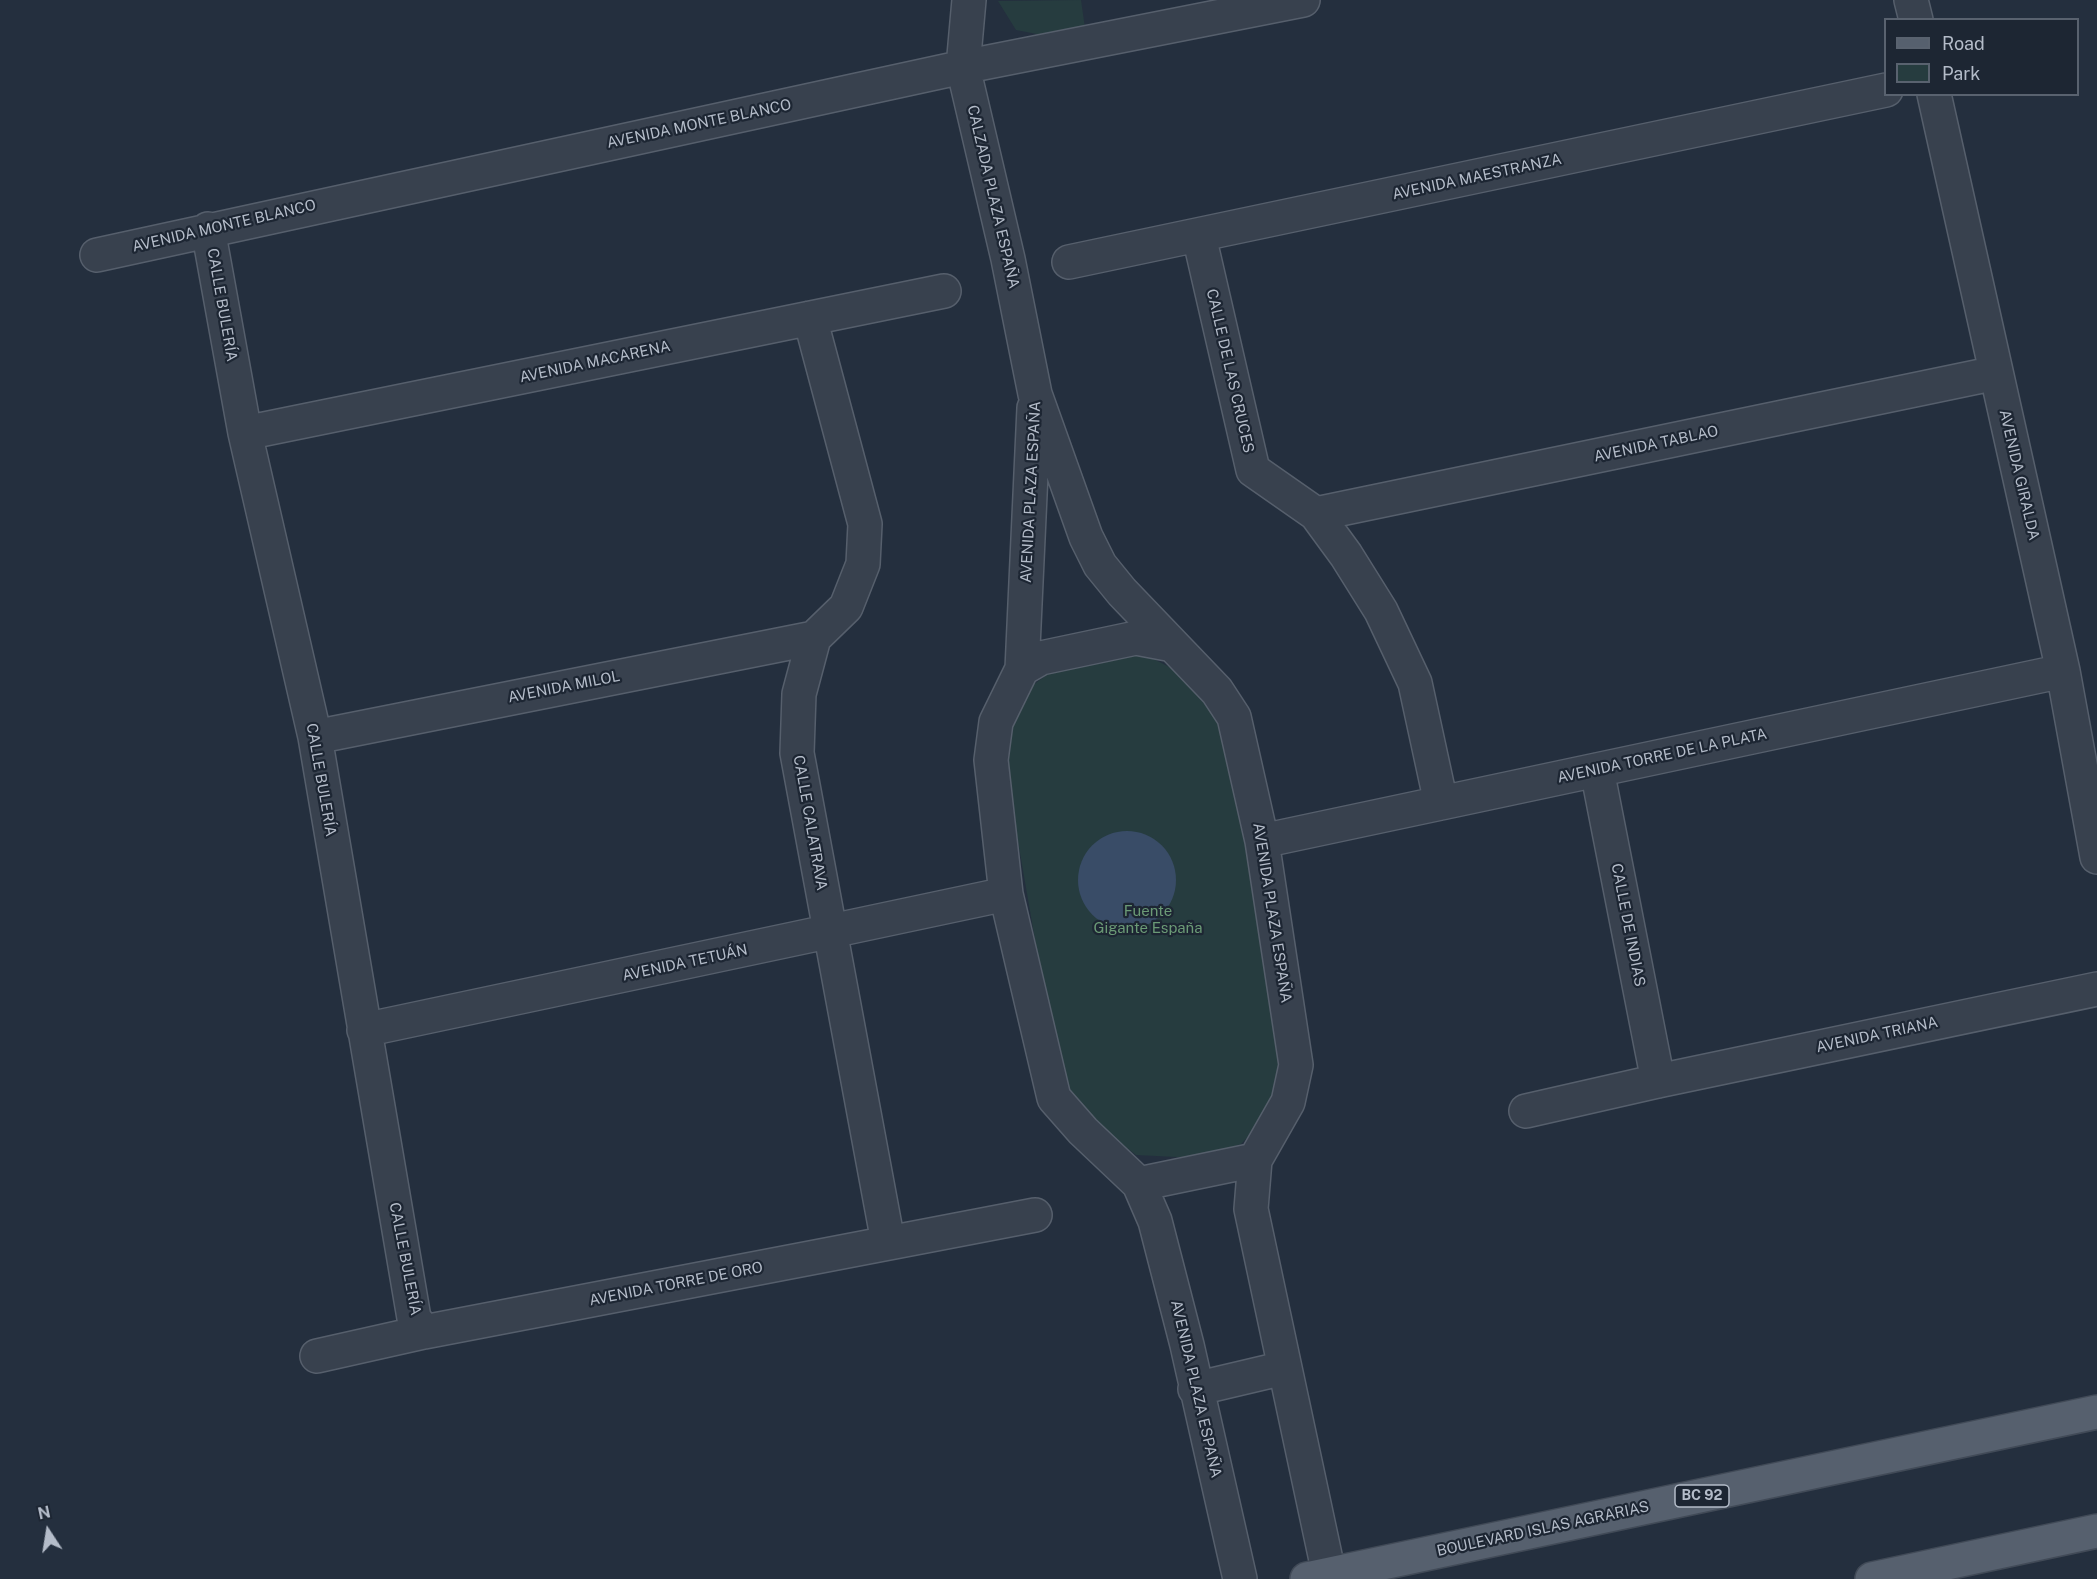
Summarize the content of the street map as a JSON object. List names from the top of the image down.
{
  "streets": {
    "main road": ["BC 92", "BOULEVARD ISLAS AGRARIAS"],
    "street": [
      "AVENIDA MONTE BLANCO",
      "AVENIDA MAESTRANZA",
      "CALZADA PLAZA ESPAÑA",
      "CALLE BULERÍA",
      "AVENIDA MACARENA",
      "CALLE DE LAS CRUCES",
      "AVENIDA TABLAO",
      "AVENIDA GIRALDA",
      "AVENIDA PLAZA ESPAÑA",
      "AVENIDA MILOL",
      "AVENIDA TORRE DE LA PLATA",
      "CALLE CALATRAVA",
      "CALLE DE INDIAS",
      "AVENIDA TETUÁN",
      "AVENIDA TRIANA",
      "AVENIDA TORRE DE ORO"
    ]
  },
  "crossings": [
    ["AVENIDA MONTE BLANCO", "CALZADA PLAZA ESPAÑA"],
    ["AVENIDA MONTE BLANCO", "CALLE BULERÍA"],
    ["AVENIDA MAESTRANZA", "CALLE DE LAS CRUCES"],
    ["CALZADA PLAZA ESPAÑA", "AVENIDA PLAZA ESPAÑA"],
    ["CALLE BULERÍA", "AVENIDA MACARENA"],
    ["CALLE BULERÍA", "AVENIDA MILOL"],
    ["CALLE BULERÍA", "AVENIDA TETUÁN"],
    ["CALLE BULERÍA", "AVENIDA TORRE DE ORO"],
    ["CALLE DE LAS CRUCES", "AVENIDA TABLAO"],
    ["CALLE DE LAS CRUCES", "AVENIDA TORRE DE LA PLATA"],
    ["AVENIDA TABLAO", "AVENIDA GIRALDA"],
    ["AVENIDA GIRALDA", "AVENIDA TORRE DE LA PLATA"],
    ["AVENIDA PLAZA ESPAÑA", "AVENIDA TORRE DE LA PLATA"],
    ["AVENIDA PLAZA ESPAÑA", "AVENIDA TETUÁN"],
    ["AVENIDA PLAZA ESPAÑA", "BOULEVARD ISLAS AGRARIAS"],
    ["AVENIDA MILOL", "CALLE CALATRAVA"],
    ["AVENIDA TORRE DE LA PLATA", "CALLE DE INDIAS"],
    ["CALLE CALATRAVA", "AVENIDA TETUÁN"],
    ["CALLE CALATRAVA", "AVENIDA TORRE DE ORO"],
    ["CALLE DE INDIAS", "AVENIDA TRIANA"]
  ],
  "parks": ["Fuente Gigante España"],
  "legend": ["Road", "Park"],
  "north": "top"
}
